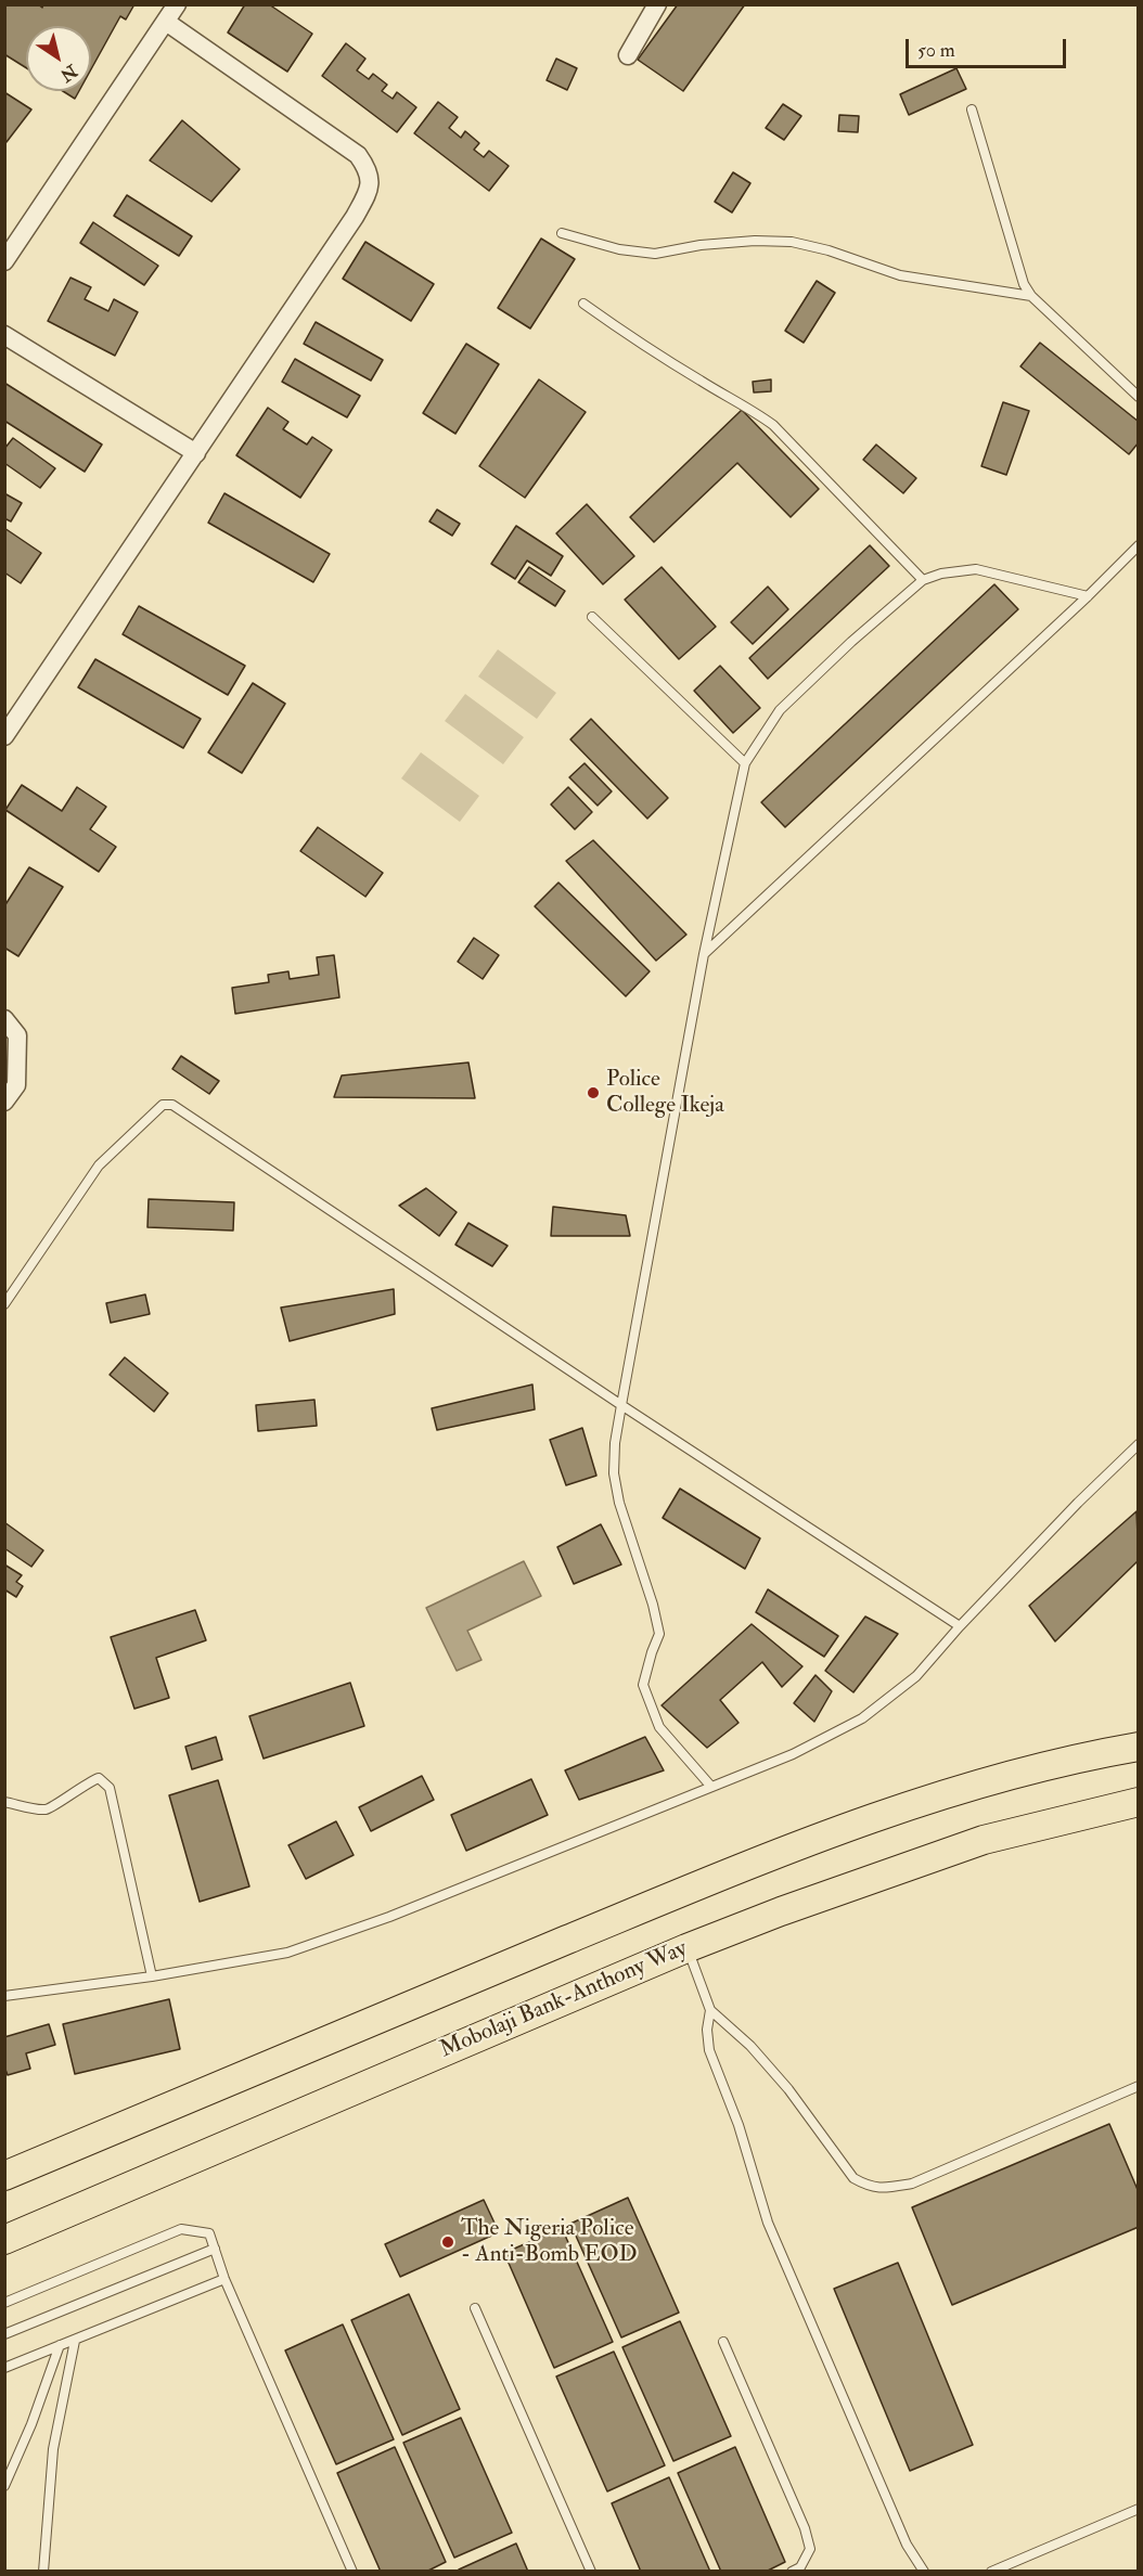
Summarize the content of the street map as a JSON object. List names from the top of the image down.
{
  "streets": {
    "main road": ["Mobolaji Bank-Anthony Way"]
  },
  "places": ["Police College Ikeja", "The Nigeria Police - Anti-Bomb EOD"],
  "scale_bar": "50 m",
  "north": "bottom right"
}
